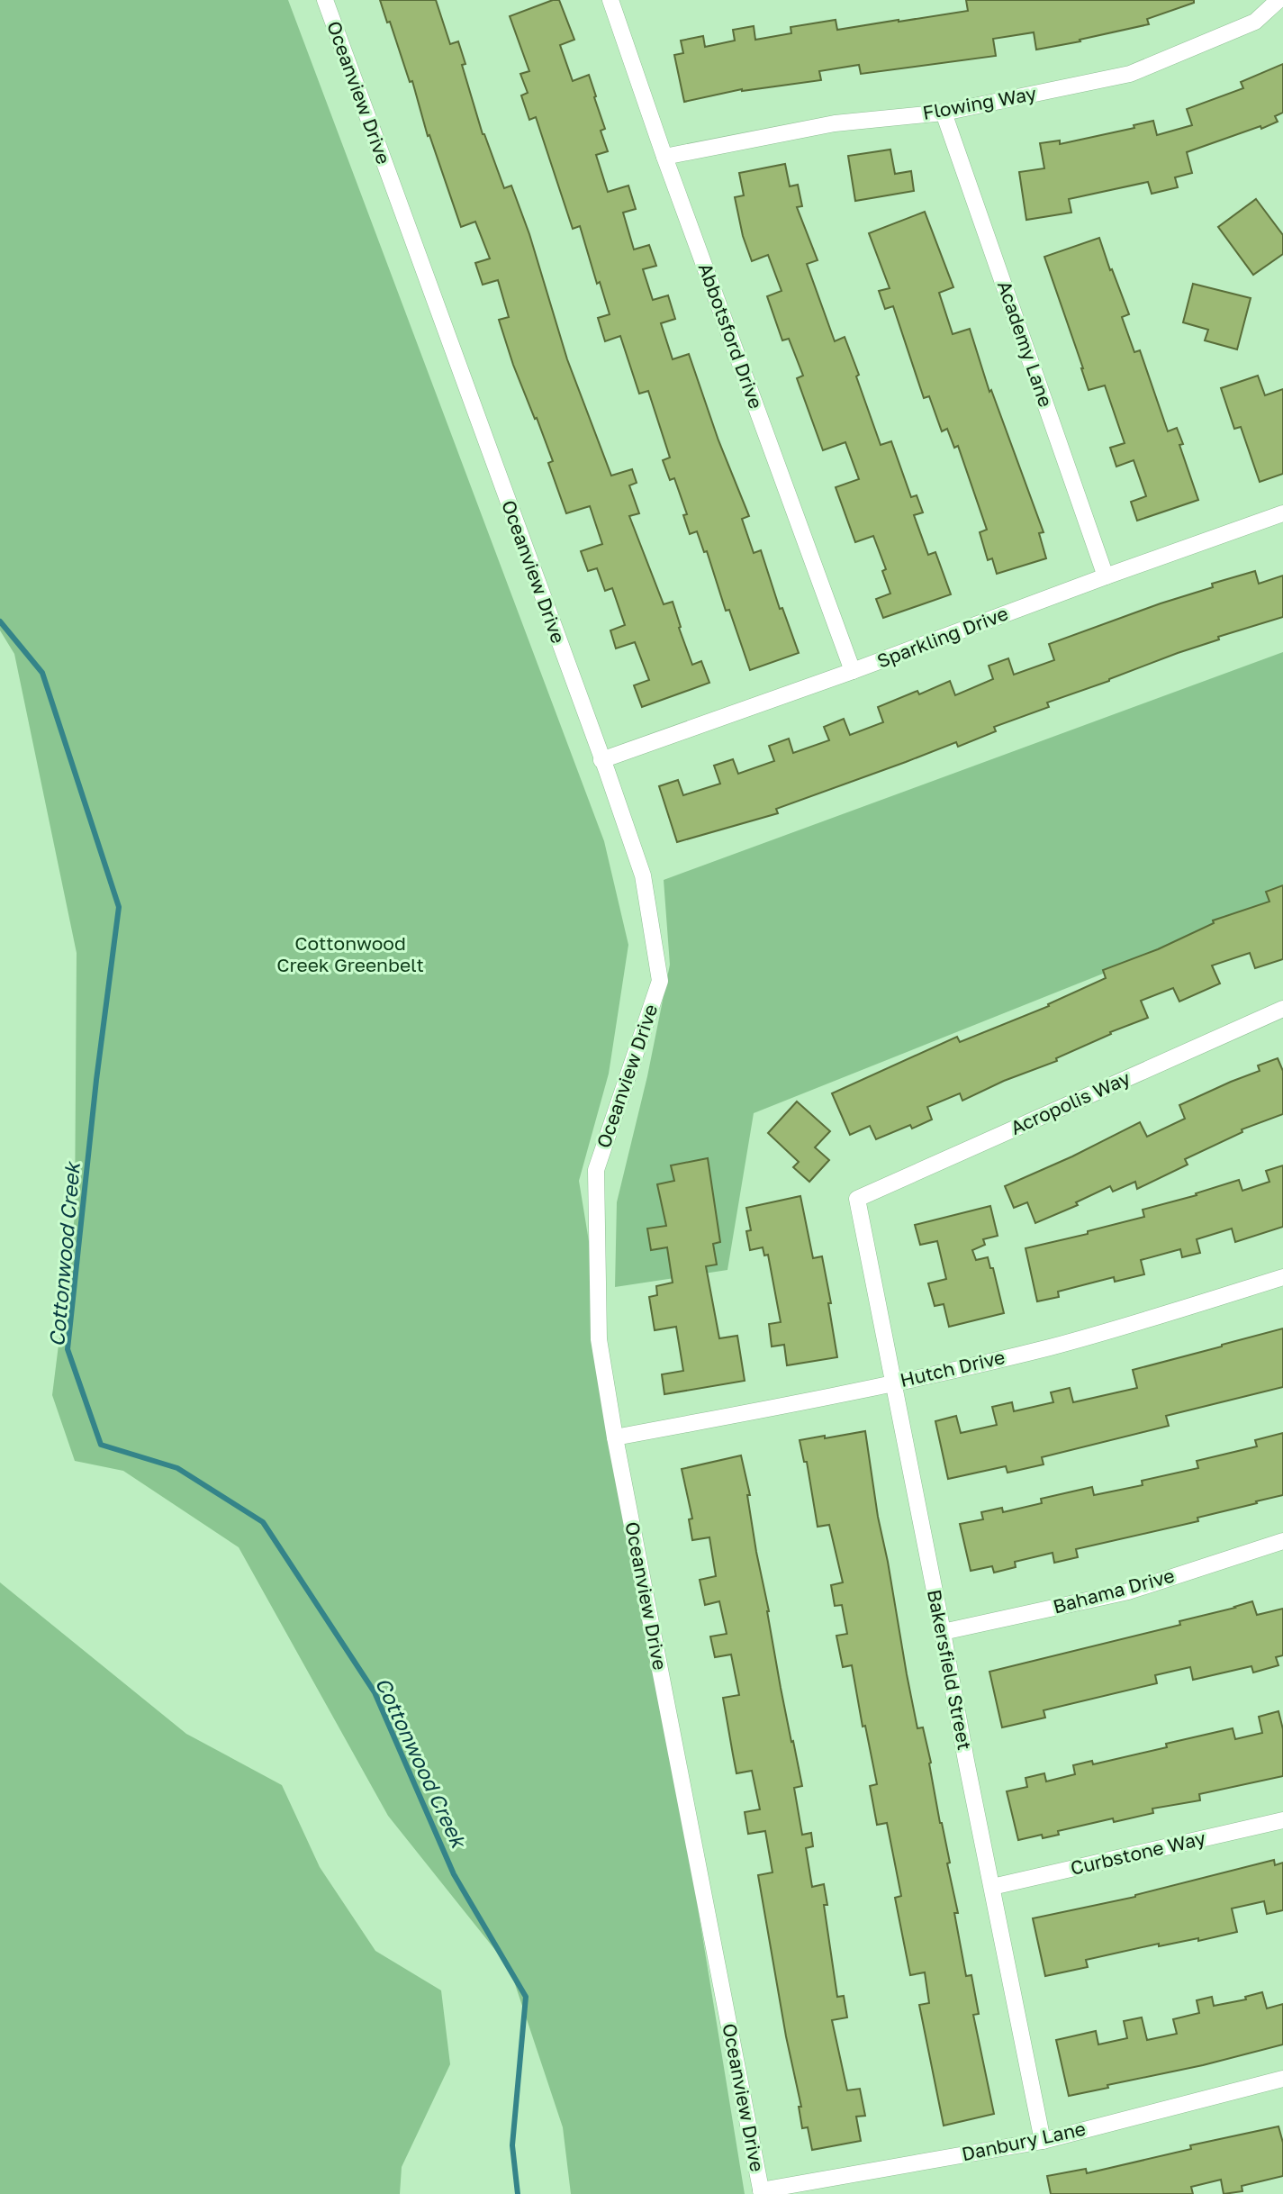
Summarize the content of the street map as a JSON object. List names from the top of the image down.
{
  "streets": {
    "street": [
      "Oceanview Drive",
      "Flowing Way",
      "Abbotsford Drive",
      "Academy Lane",
      "Sparkling Drive",
      "Acropolis Way",
      "Hutch Drive",
      "Bahama Drive",
      "Bakersfield Street",
      "Curbstone Way",
      "Danbury Lane"
    ]
  },
  "crossings": [
    ["Oceanview Drive", "Sparkling Drive"],
    ["Oceanview Drive", "Hutch Drive"],
    ["Oceanview Drive", "Danbury Lane"],
    ["Flowing Way", "Abbotsford Drive"],
    ["Flowing Way", "Academy Lane"],
    ["Abbotsford Drive", "Sparkling Drive"],
    ["Academy Lane", "Sparkling Drive"],
    ["Acropolis Way", "Bakersfield Street"],
    ["Hutch Drive", "Bakersfield Street"],
    ["Bahama Drive", "Bakersfield Street"],
    ["Bakersfield Street", "Curbstone Way"],
    ["Bakersfield Street", "Danbury Lane"]
  ],
  "water": ["Cottonwood Creek"],
  "parks": ["Cottonwood Creek Greenbelt"]
}
